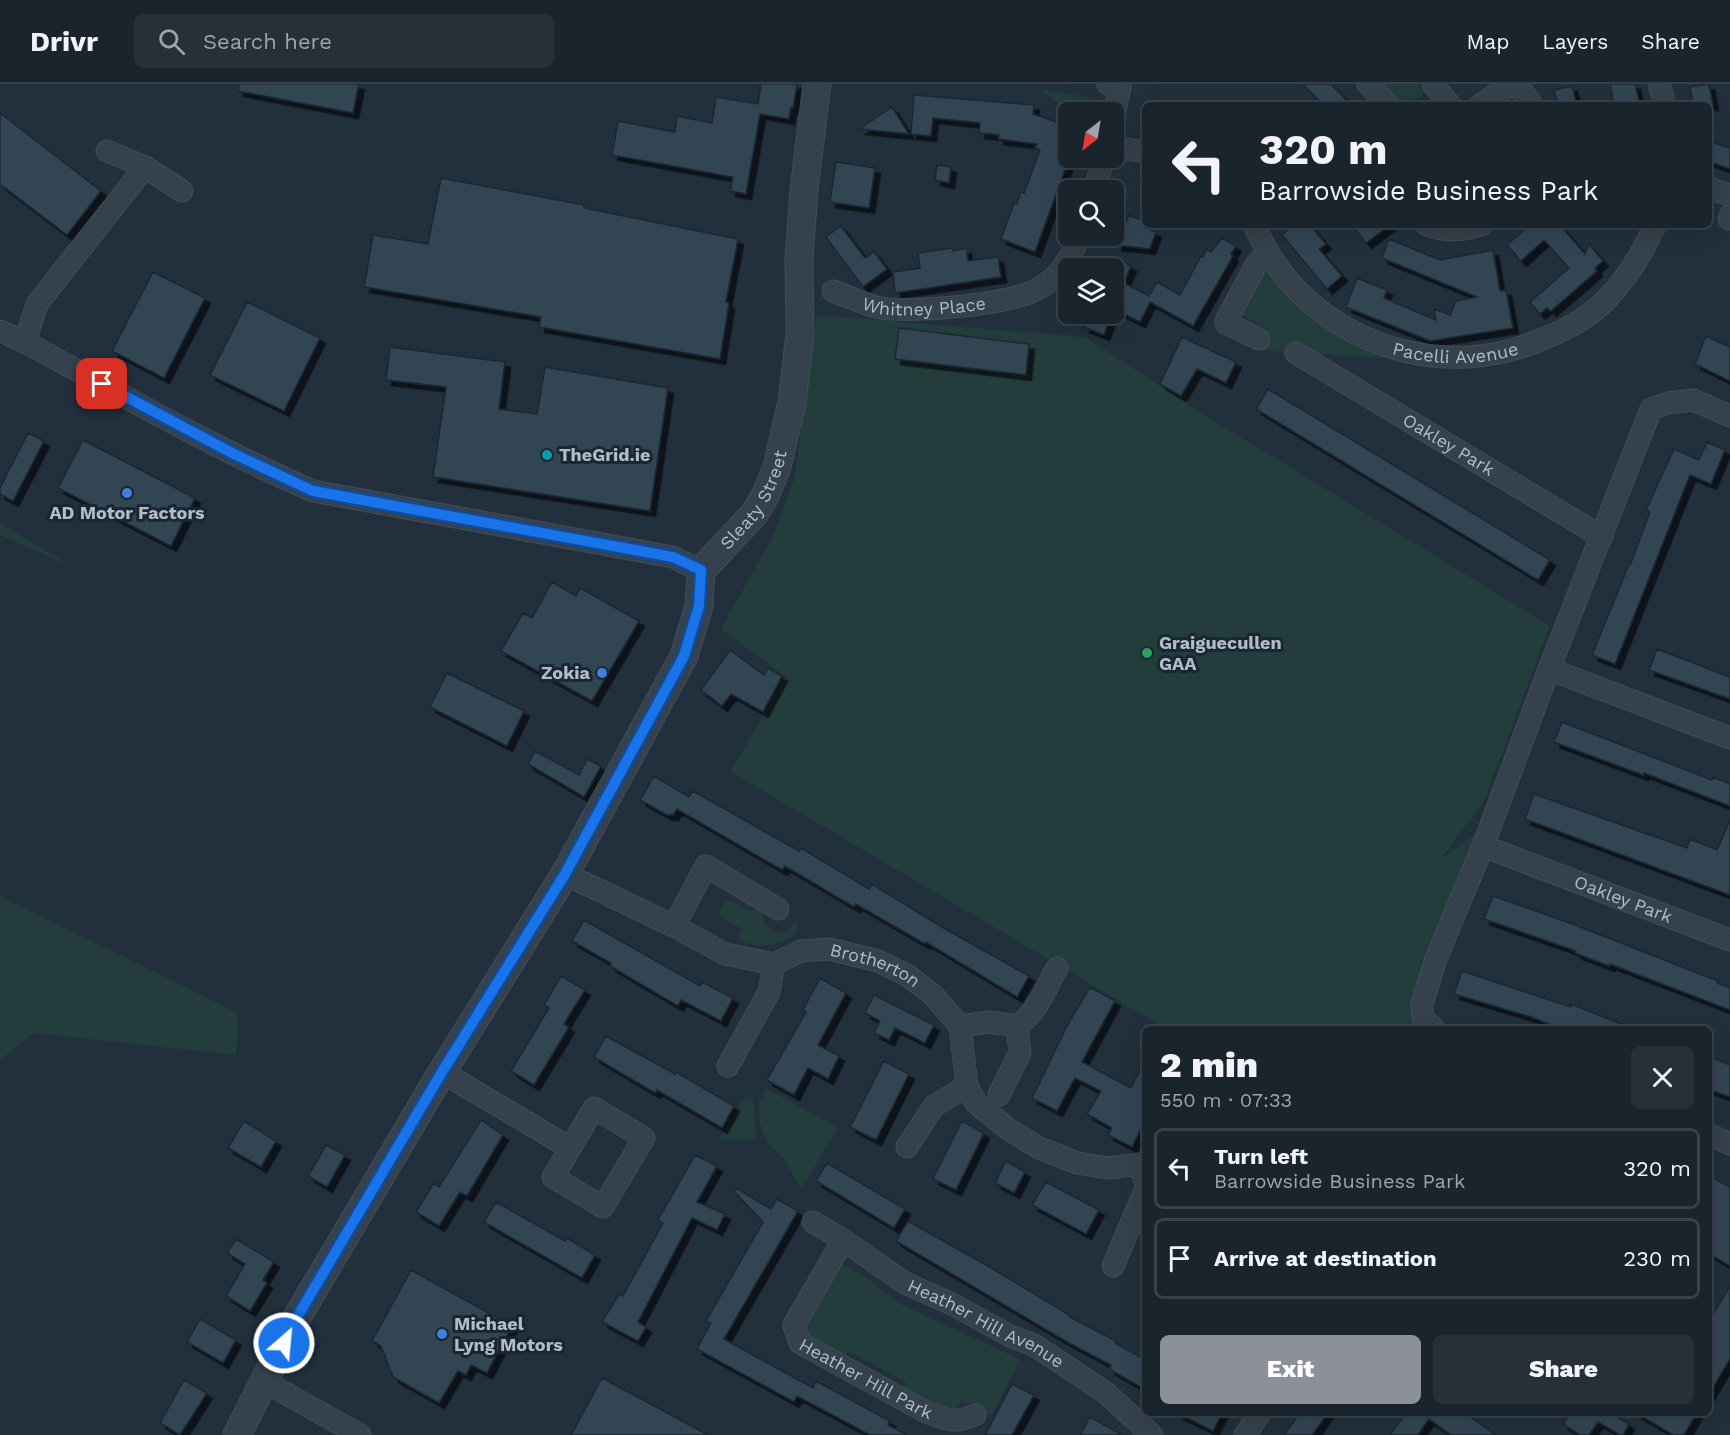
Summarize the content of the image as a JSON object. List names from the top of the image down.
{
  "streets": {
    "street": [
      "Whitney Place",
      "Pacelli Avenue",
      "Oakley Park",
      "Sleaty Street",
      "Brotherton",
      "Heather Hill Avenue",
      "Heather Hill Park"
    ]
  },
  "crossings": [
    ["Heather Hill Avenue", "Heather Hill Park"]
  ],
  "places": [
    "TheGrid.ie",
    "AD Motor Factors",
    "Graiguecullen GAA",
    "Zokia",
    "Michael Lyng Motors"
  ],
  "north": "bottom left",
  "page": {
    "header": "Drivr",
    "search": "Search here",
    "nav": ["Map", "Layers", "Share"],
    "turn": ["320 m", "Barrowside Business Park"],
    "heading": ["2 min", "550 m · 07:33"],
    "list": [
      {
        "name": "Turn left",
        "note": "Barrowside Business Park",
        "value": "320 m"
      },
      {
        "name": "Arrive at destination",
        "value": "230 m"
      }
    ],
    "buttons": ["Exit", "Share"]
  }
}
